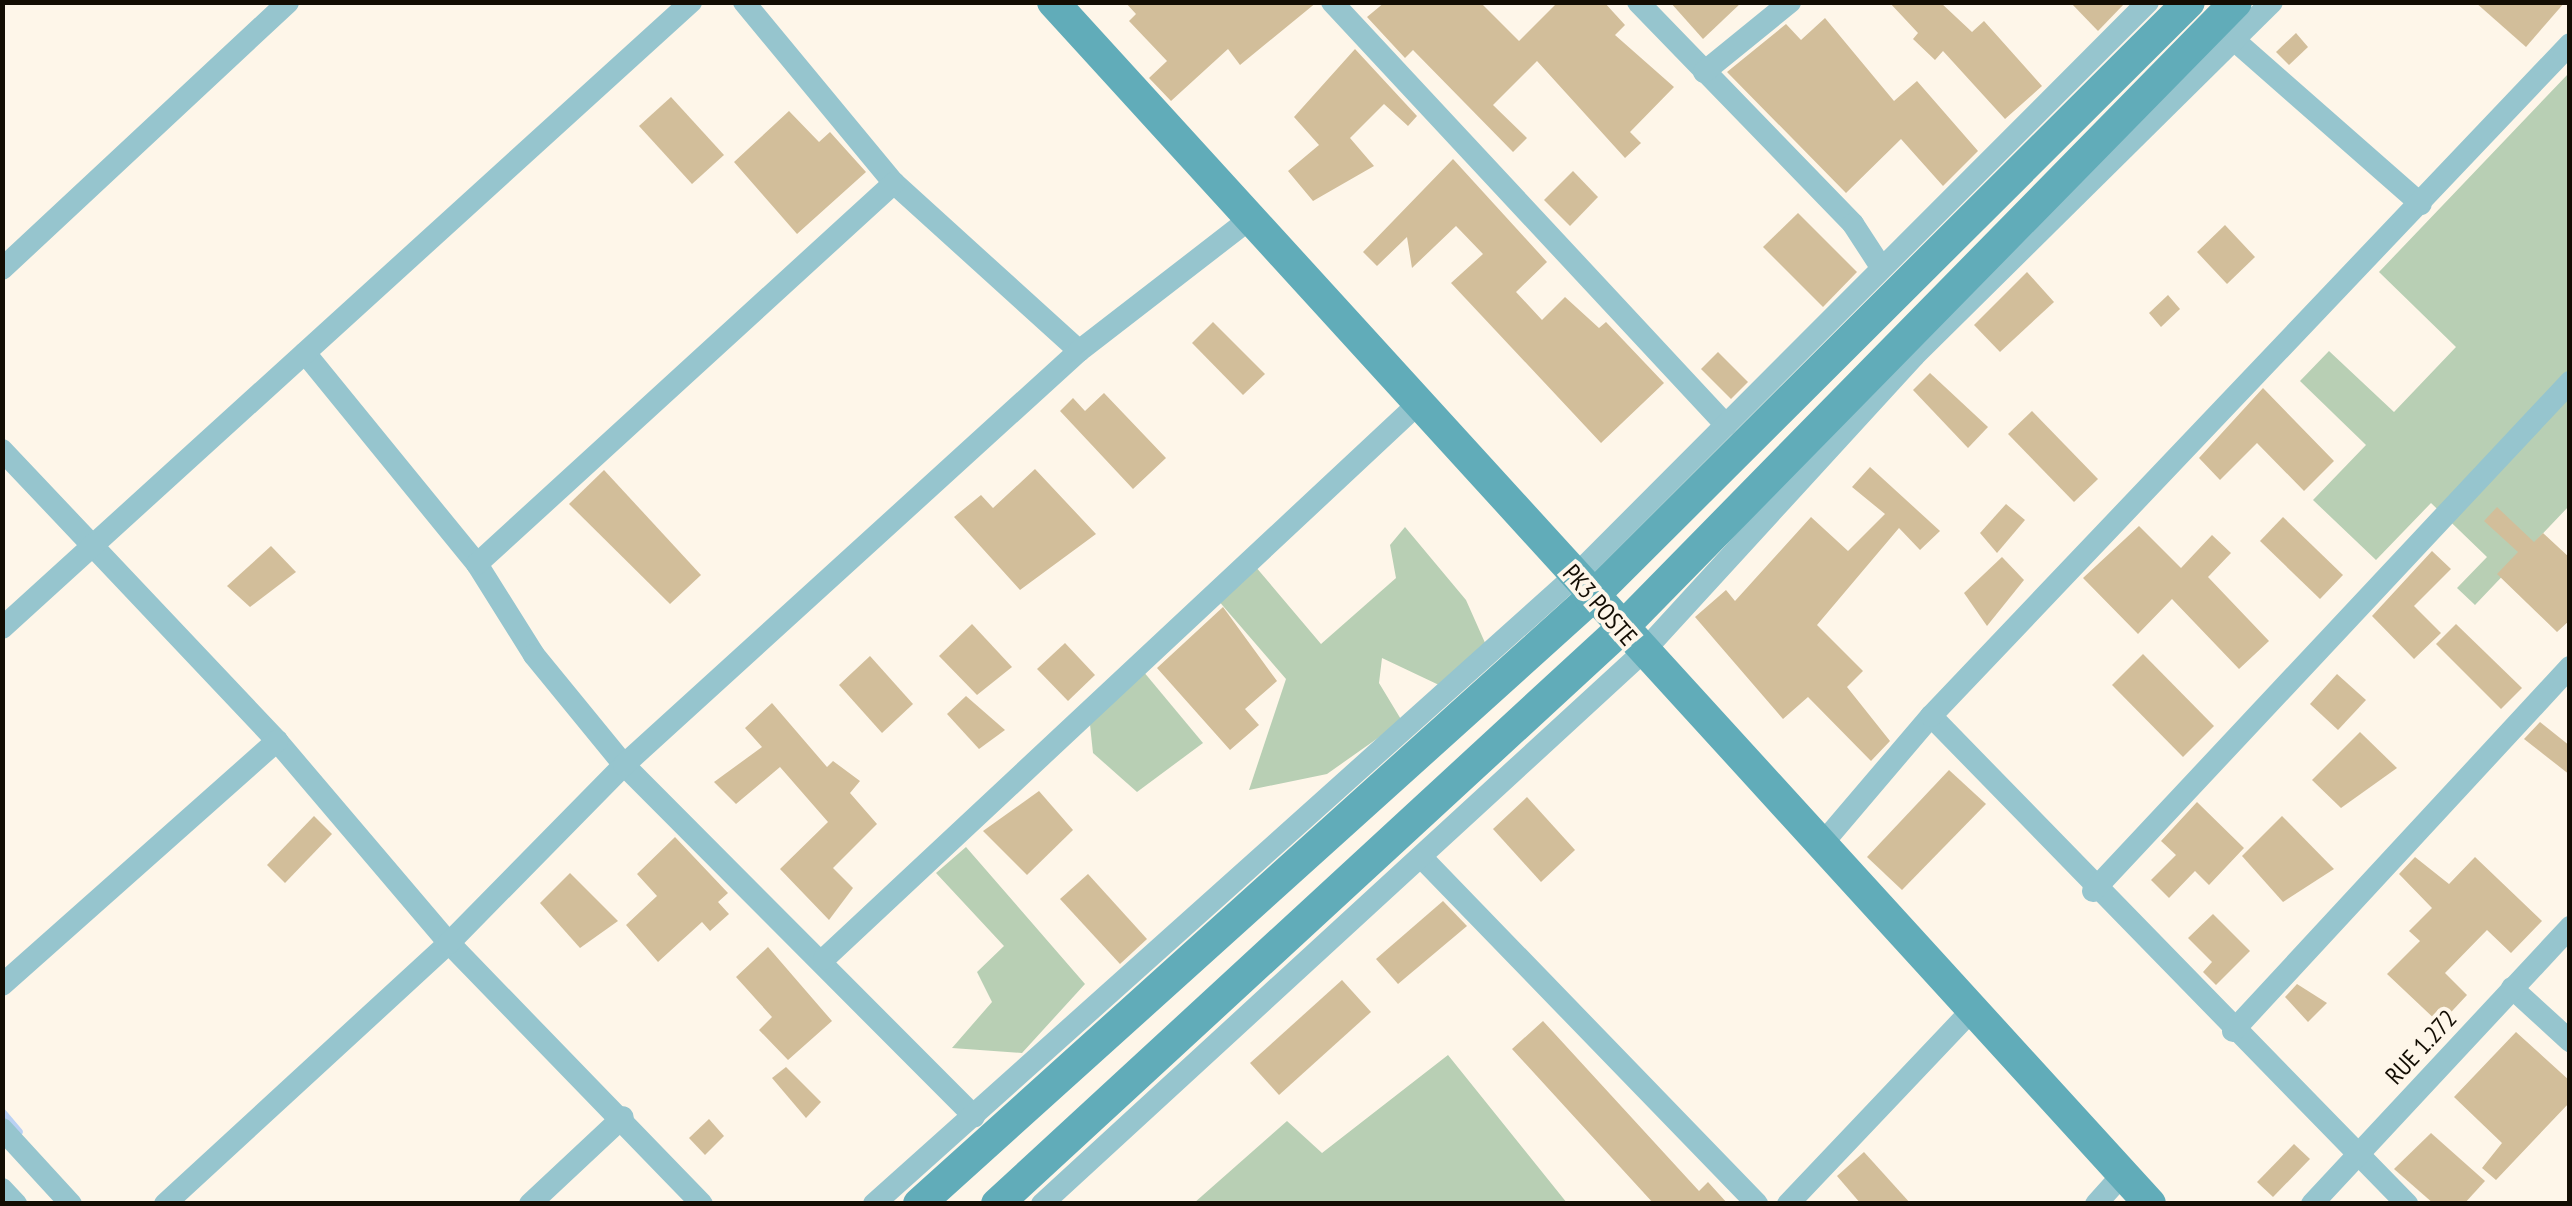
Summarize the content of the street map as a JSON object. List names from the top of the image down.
{
  "streets": {
    "street": ["PK3 POSTE", "RUE 1.272"]
  }
}
